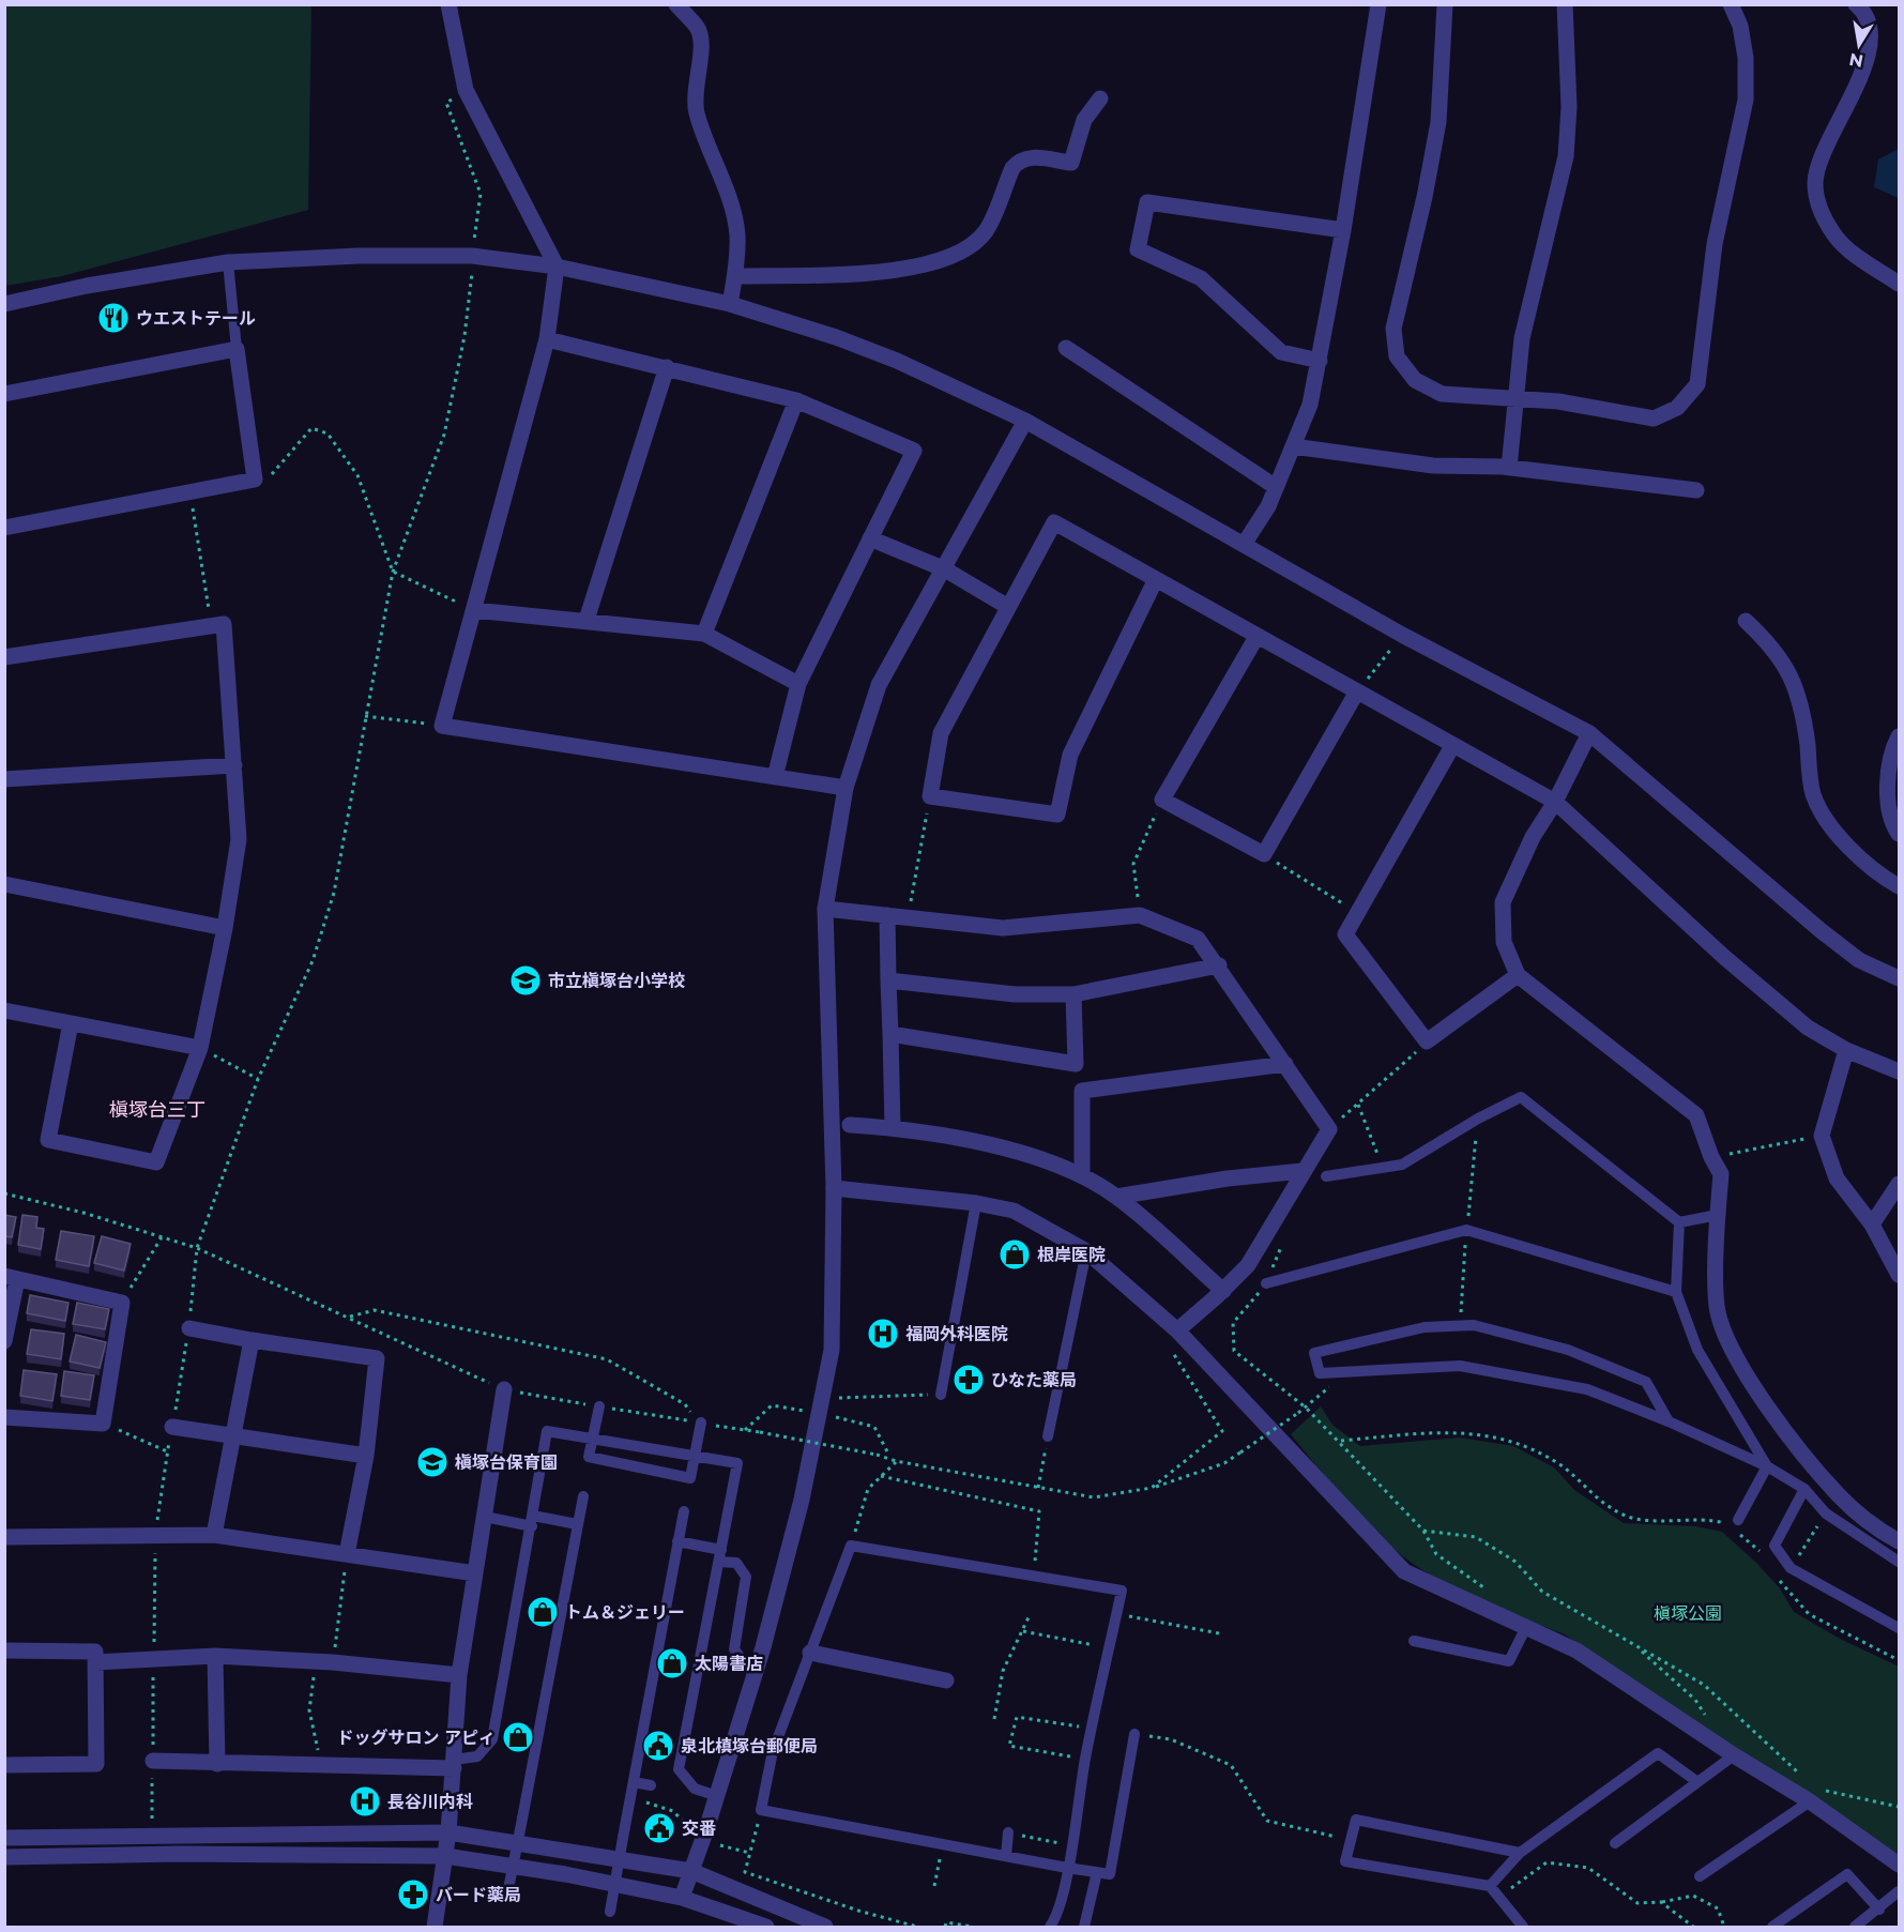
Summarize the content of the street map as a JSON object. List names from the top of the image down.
{
  "districts": ["槇塚台三丁"],
  "parks": ["槇塚公園"],
  "places": {
    "restaurant": ["ウエストテール"],
    "school or university": ["市立槇塚台小学校", "槇塚台保育園"],
    "shop": [
      "根岸医院",
      "トム＆ジェリー",
      "太陽書店",
      "ドッグサロン アピィ"
    ],
    "hospital": ["福岡外科医院", "長谷川内科"],
    "pharmacy": ["ひなた薬局", "バード薬局"],
    "public building": ["泉北槙塚台郵便局", "交番"]
  },
  "north": "bottom"
}
